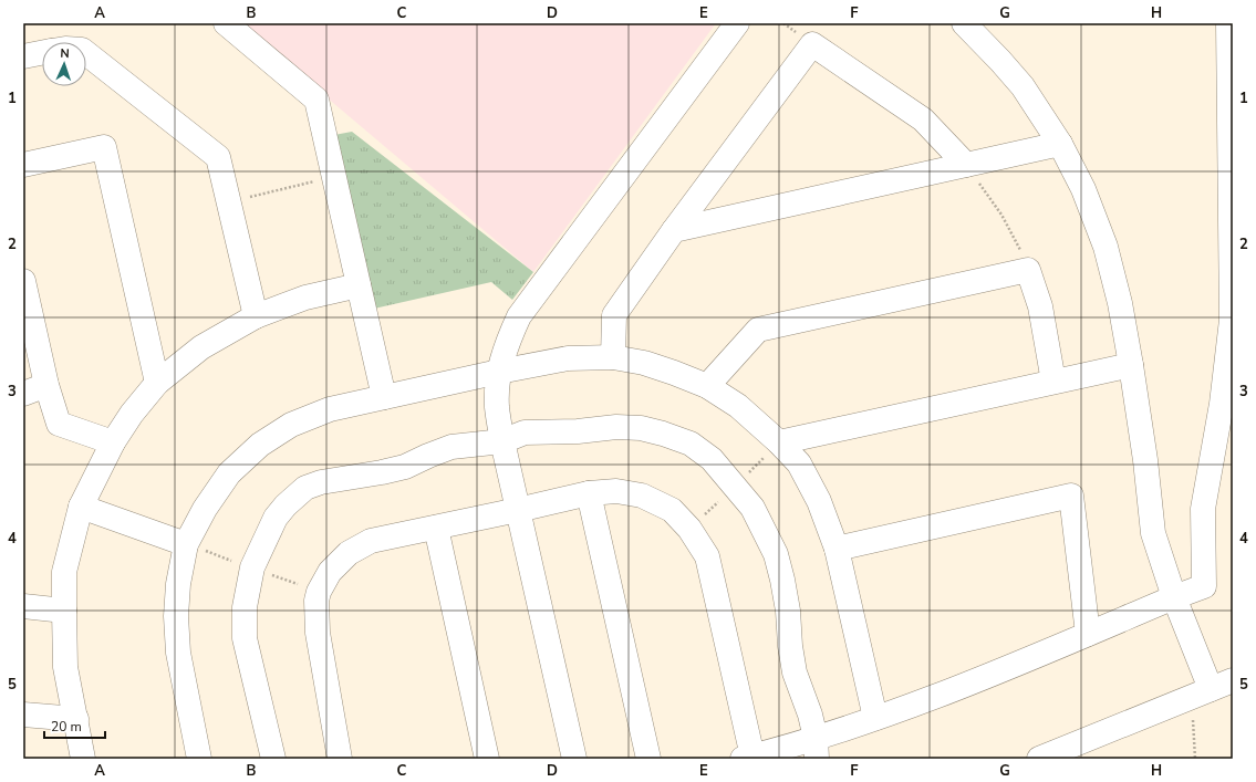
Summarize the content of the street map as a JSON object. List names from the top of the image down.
{
  "scale_bar": "20 m",
  "north": "top",
  "grid": {
    "columns": [
      "A",
      "B",
      "C",
      "D",
      "E",
      "F",
      "G",
      "H"
    ],
    "rows": [
      "1",
      "2",
      "3",
      "4",
      "5"
    ]
  }
}
